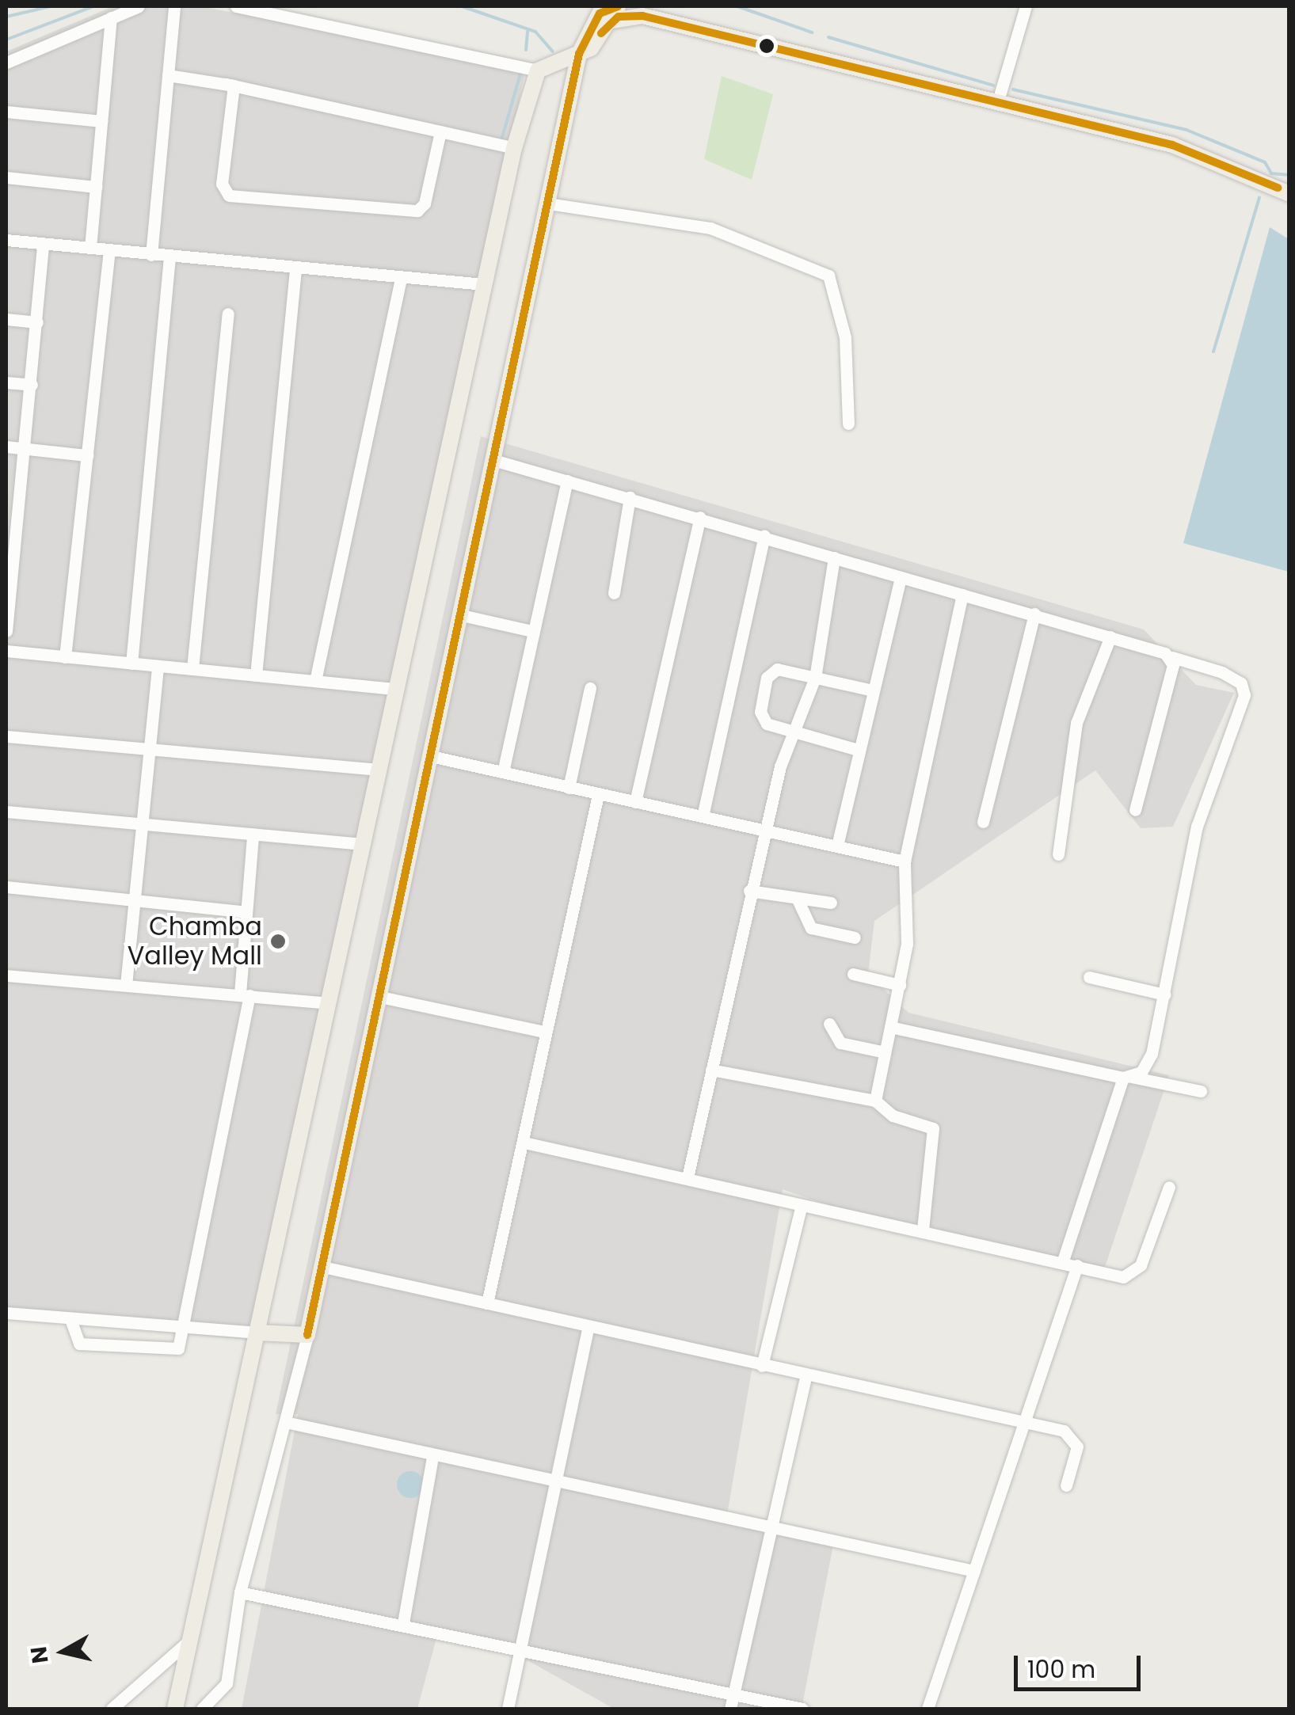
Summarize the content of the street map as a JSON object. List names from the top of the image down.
{
  "places": ["Chamba Valley Mall"],
  "scale_bar": "100 m",
  "north": "left"
}
